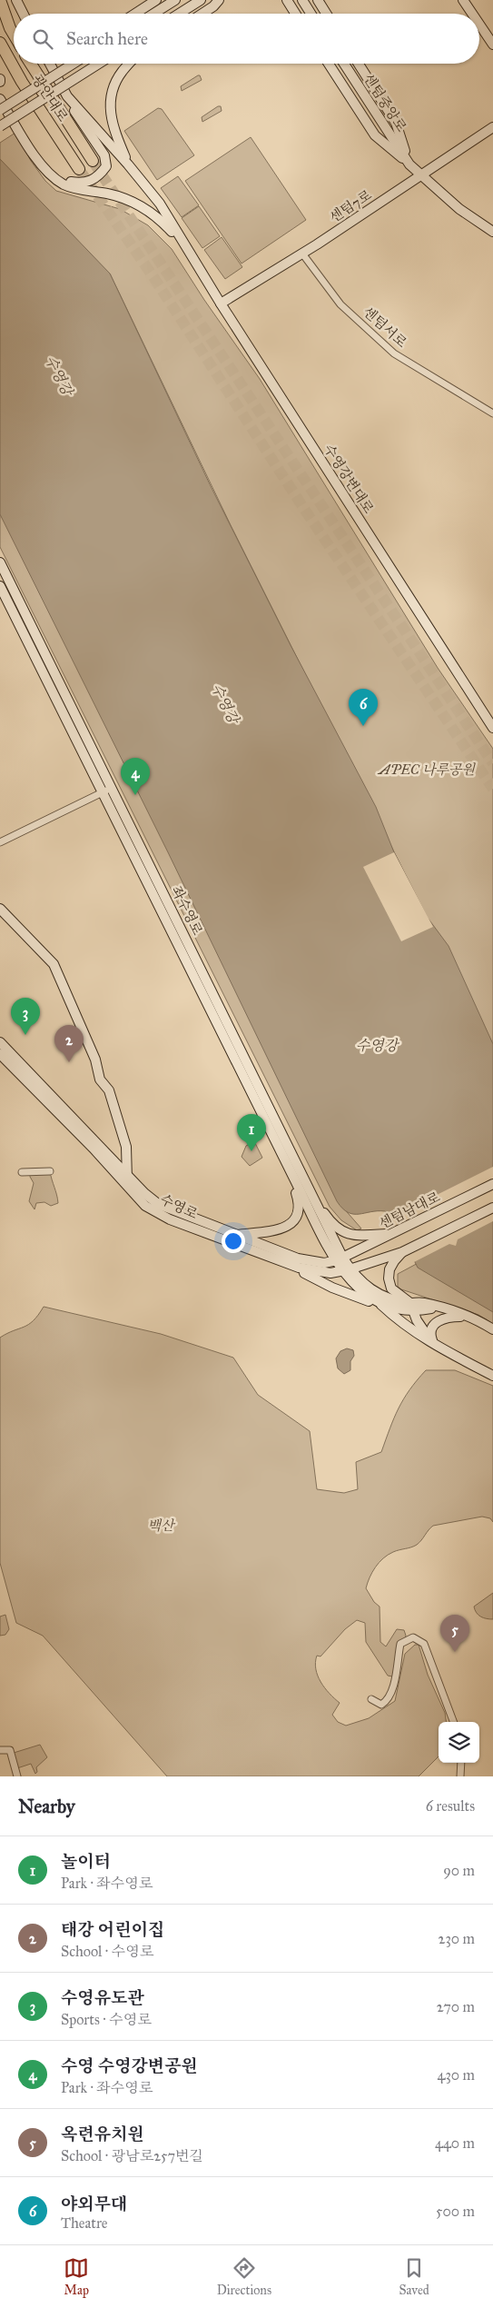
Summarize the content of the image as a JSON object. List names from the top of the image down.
{
  "streets": {
    "highway": ["광안대로"],
    "main road": [
      "센텀중앙로",
      "센텀7로",
      "수영강변대로",
      "좌수영로",
      "수영로",
      "센텀남대로"
    ],
    "street": ["센텀서로"]
  },
  "crossings": [
    ["센텀중앙로", "센텀7로"],
    ["센텀7로", "센텀서로"],
    ["센텀7로", "수영강변대로"],
    ["좌수영로", "수영로"],
    ["좌수영로", "센텀남대로"],
    ["수영로", "센텀남대로"]
  ],
  "water": ["수영강"],
  "parks": ["APEC 나루공원", "백산"],
  "page": {
    "search": "Search here",
    "pins": [
      "6",
      "4",
      "3",
      "2",
      "1",
      "5"
    ],
    "heading": ["Nearby", "6 results"],
    "list": [
      {
        "mark": "1",
        "name": "놀이터",
        "note": "Park · 좌수영로",
        "value": "90 m"
      },
      {
        "mark": "2",
        "name": "태강 어린이집",
        "note": "School · 수영로",
        "value": "230 m"
      },
      {
        "mark": "3",
        "name": "수영유도관",
        "note": "Sports · 수영로",
        "value": "270 m"
      },
      {
        "mark": "4",
        "name": "수영 수영강변공원",
        "note": "Park · 좌수영로",
        "value": "430 m"
      },
      {
        "mark": "5",
        "name": "옥련유치원",
        "note": "School · 광남로257번길",
        "value": "440 m"
      },
      {
        "mark": "6",
        "name": "야외무대",
        "note": "Theatre",
        "value": "500 m"
      }
    ],
    "nav": ["Map", "Directions", "Saved"]
  }
}
